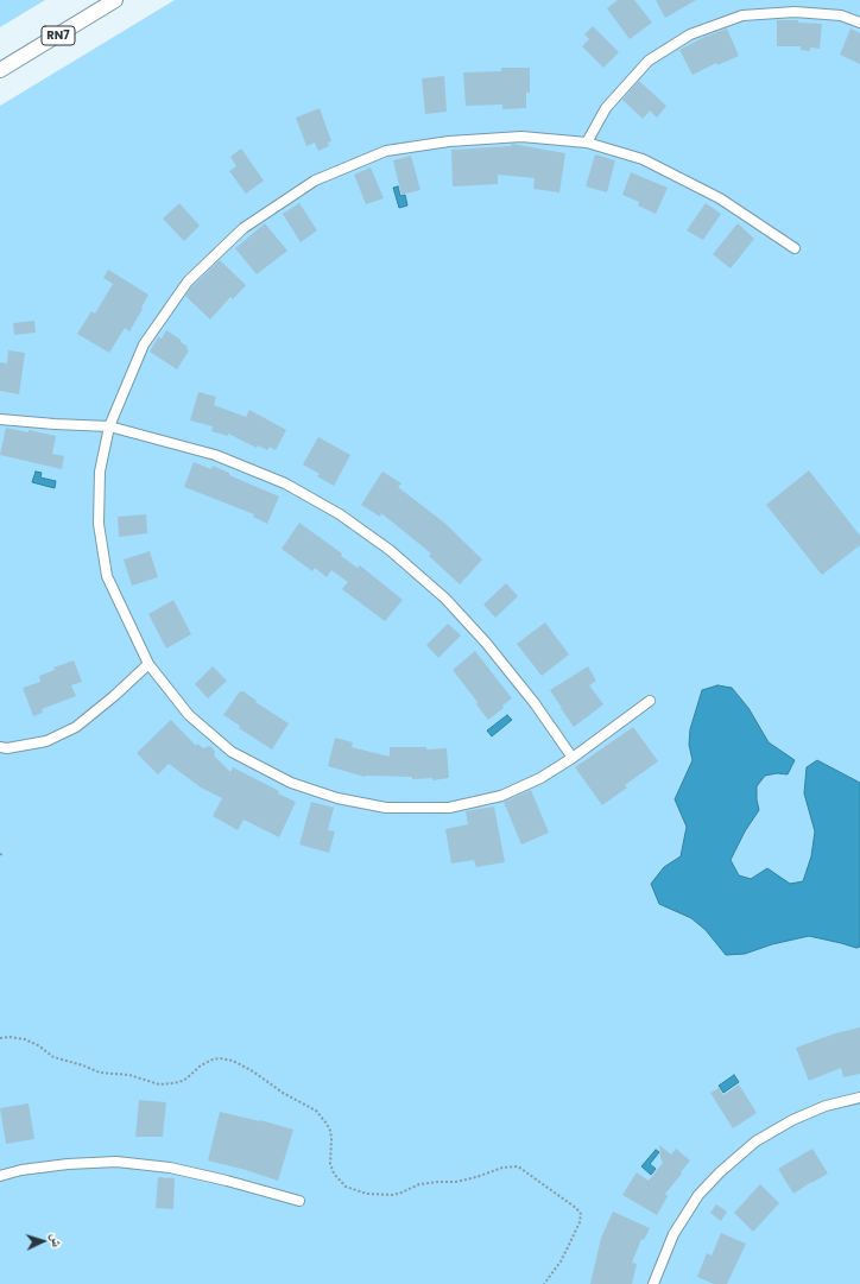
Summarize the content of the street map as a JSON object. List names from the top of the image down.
{
  "streets": {
    "main road": ["RN7"]
  },
  "north": "right"
}
